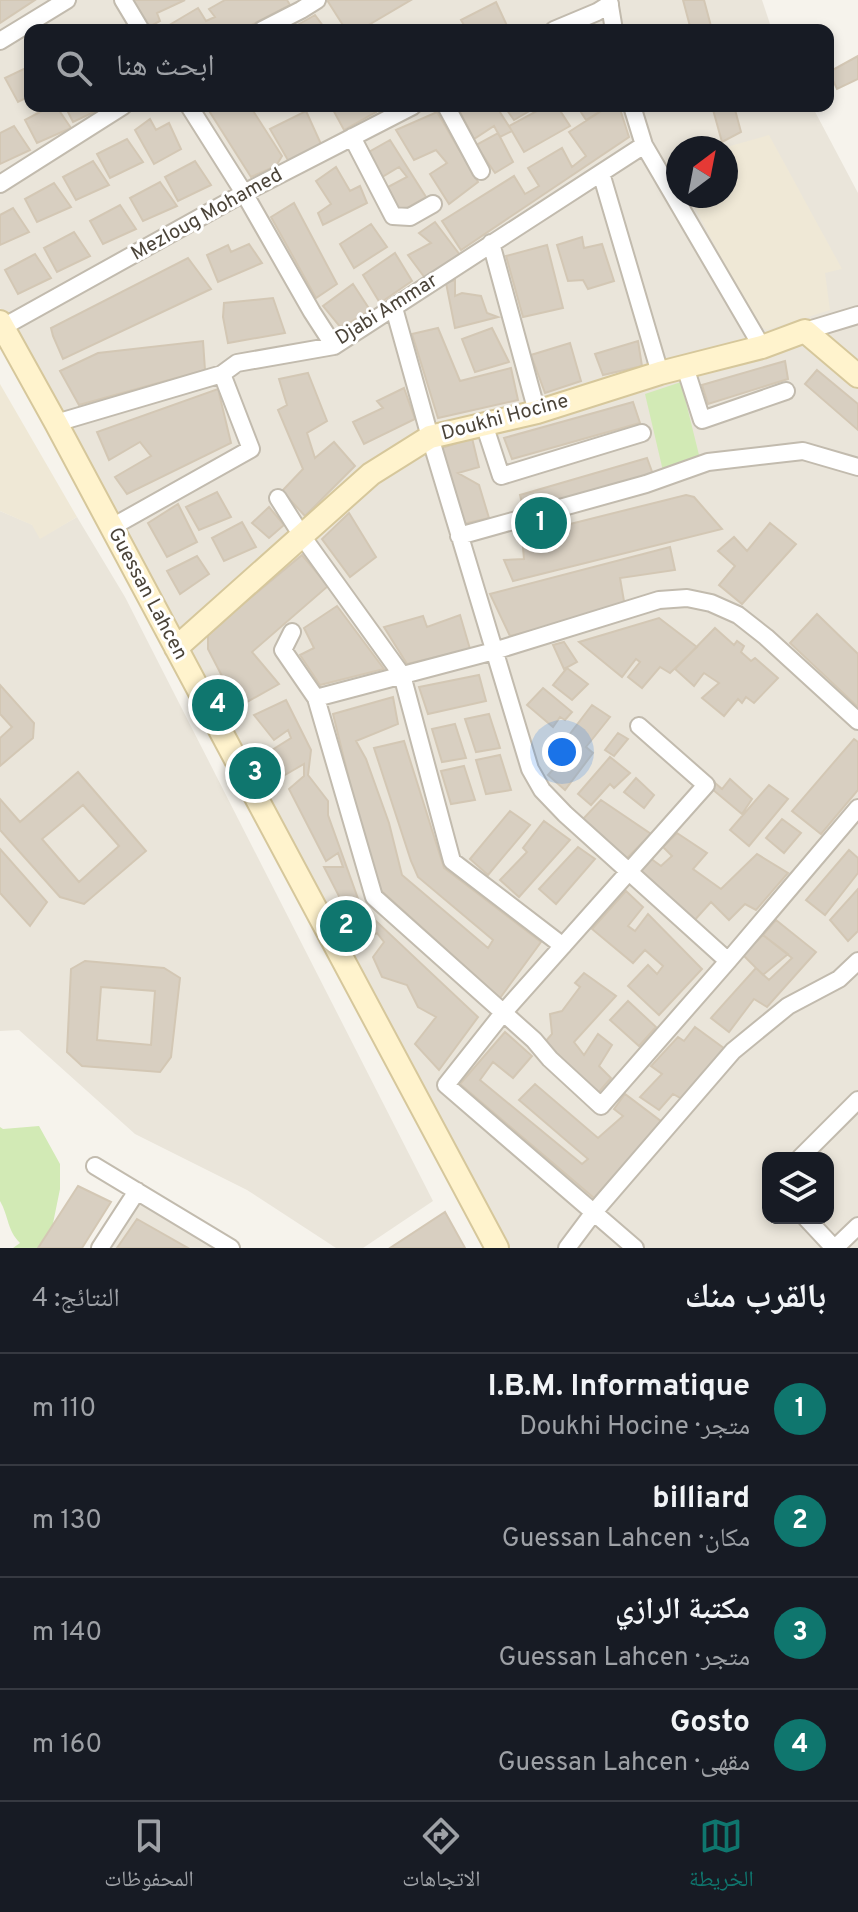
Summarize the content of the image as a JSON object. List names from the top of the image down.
{
  "streets": {
    "main road": ["Doukhi Hocine", "Guessan Lahcen"],
    "street": ["Mezloug Mohamed", "Djabi Ammar"]
  },
  "crossings": [
    ["Mezloug Mohamed", "Guessan Lahcen"],
    ["Djabi Ammar", "Guessan Lahcen"],
    ["Doukhi Hocine", "Guessan Lahcen"]
  ],
  "north": "top right",
  "page": {
    "search": "ابحث هنا",
    "pins": [
      "1",
      "4",
      "3",
      "2"
    ],
    "heading": ["بالقرب منك", "النتائج: 4"],
    "list": [
      {
        "mark": "1",
        "name": "I.B.M. Informatique",
        "note": "متجر · Doukhi Hocine",
        "value": "110 m"
      },
      {
        "mark": "2",
        "name": "billiard",
        "note": "مكان · Guessan Lahcen",
        "value": "130 m"
      },
      {
        "mark": "3",
        "name": "مكتبة الرازي",
        "note": "متجر · Guessan Lahcen",
        "value": "140 m"
      },
      {
        "mark": "4",
        "name": "Gosto",
        "note": "مقهى · Guessan Lahcen",
        "value": "160 m"
      }
    ],
    "nav": ["الخريطة", "الاتجاهات", "المحفوظات"]
  }
}
